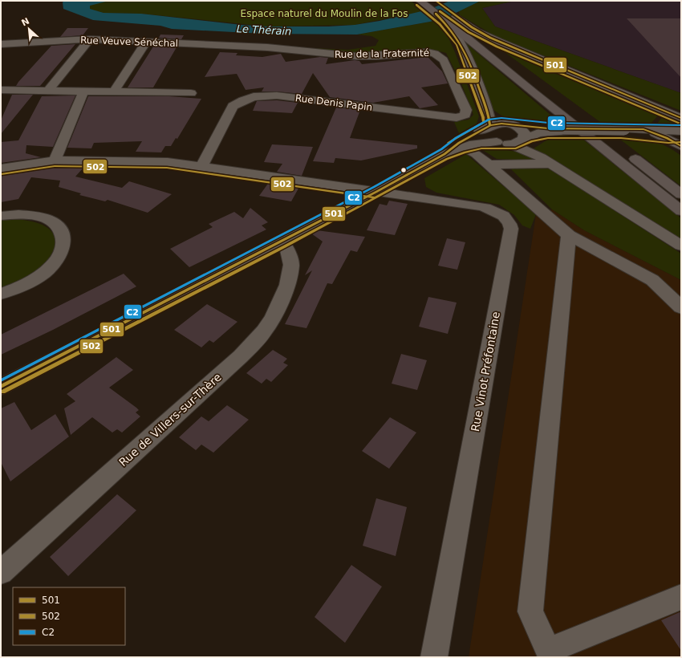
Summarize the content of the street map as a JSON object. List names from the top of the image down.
{
  "streets": {
    "street": [
      "Rue Veuve Sénéchal",
      "Rue de la Fraternité",
      "Rue Denis Papin",
      "Rue Vinot Préfontaine",
      "Rue de Villers-sur-Thère"
    ]
  },
  "crossings": [
    ["Rue Veuve Sénéchal", "Rue de la Fraternité"],
    ["Rue de la Fraternité", "Rue Denis Papin"],
    ["Rue Denis Papin", "Rue Vinot Préfontaine"]
  ],
  "water": ["Le Thérain"],
  "parks": ["Espace naturel du Moulin de la Fos"],
  "lines": ["transit line 501", "transit line 502", "transit line C2"],
  "legend": ["501", "502", "C2"],
  "north": "top left"
}
